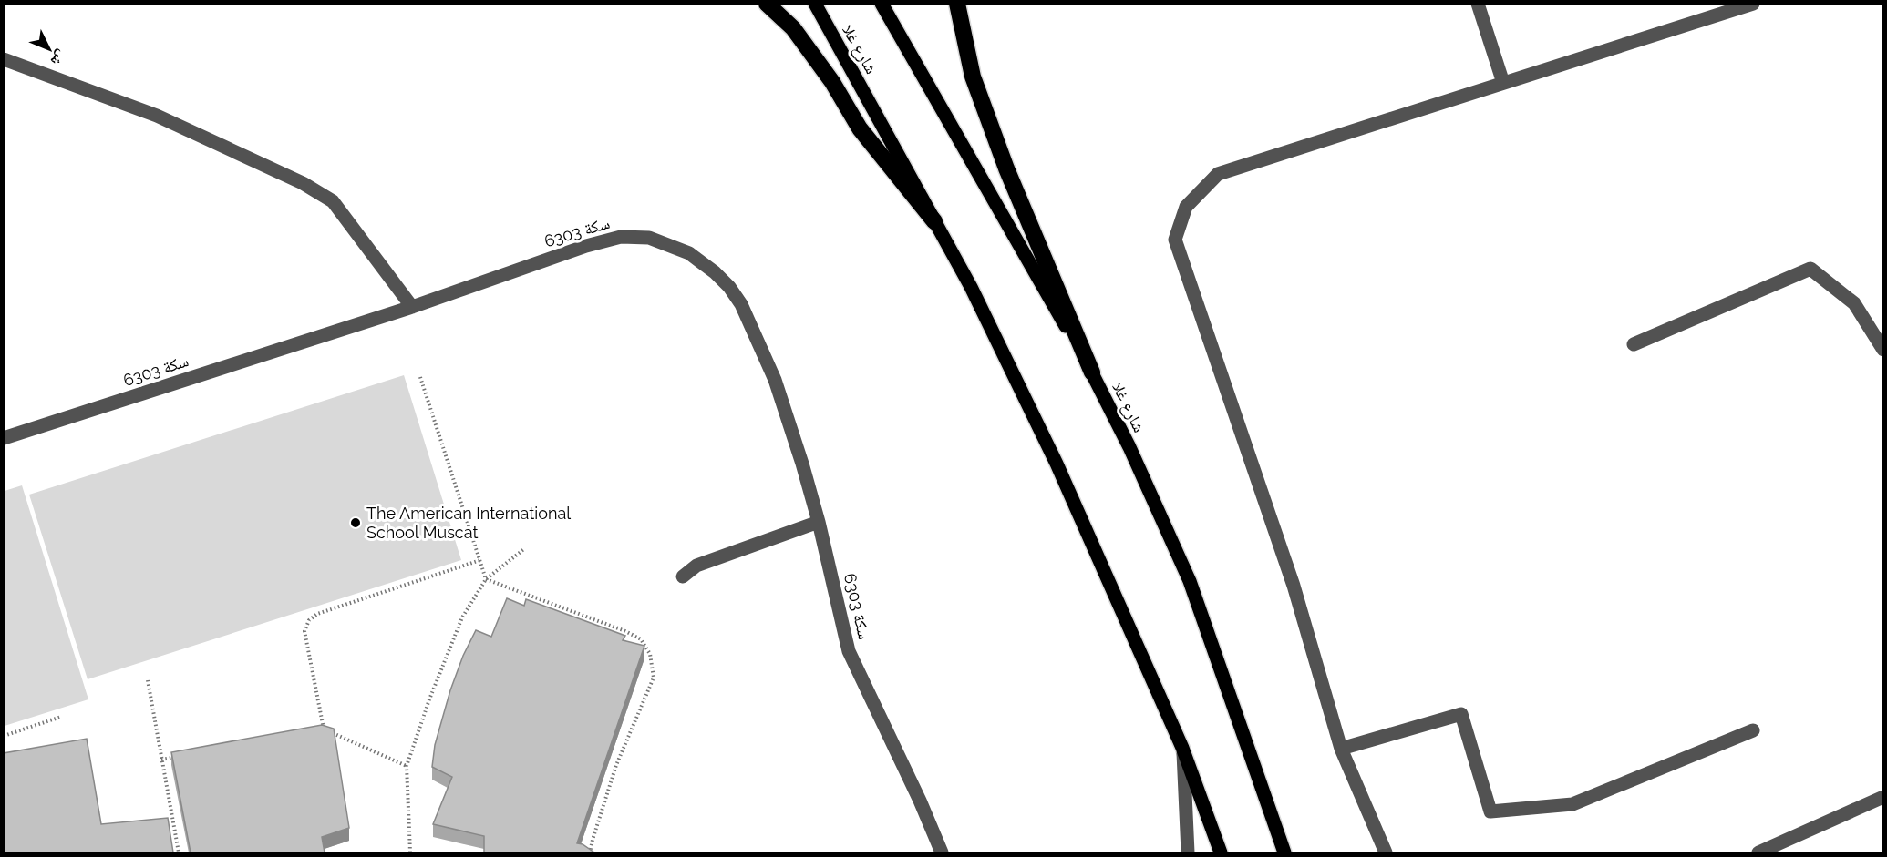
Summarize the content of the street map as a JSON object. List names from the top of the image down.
{
  "streets": {
    "main road": ["شارع غلا"],
    "street": ["سكة 6303"]
  },
  "places": ["The American International School Muscat"],
  "north": "bottom right"
}
